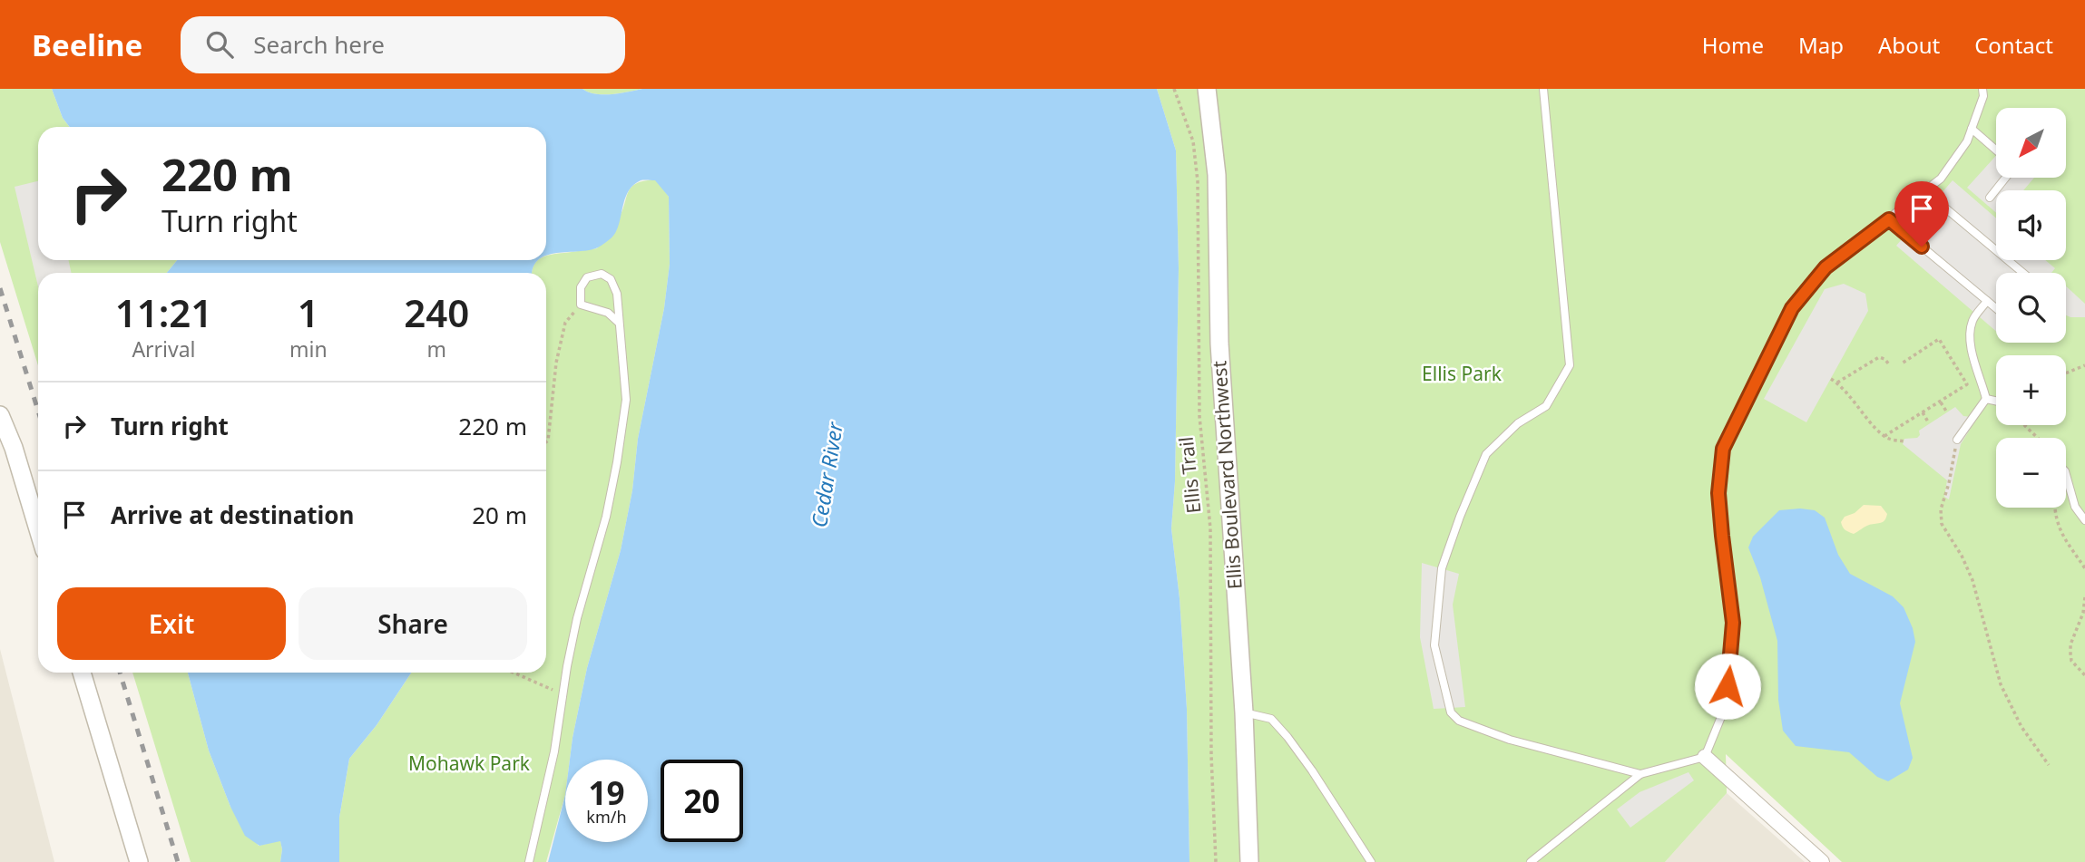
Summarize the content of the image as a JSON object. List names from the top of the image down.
{
  "streets": {
    "street": ["Ellis Boulevard Northwest"],
    "path": ["Ellis Trail"]
  },
  "water": ["Cedar River"],
  "parks": ["Ellis Park", "Mohawk Park"],
  "north": "bottom left",
  "page": {
    "header": "Beeline",
    "search": "Search here",
    "nav": [
      "Home",
      "Map",
      "About",
      "Contact"
    ],
    "map_buttons": ["+", "−"],
    "turn": ["220 m", "Turn right"],
    "eta": [
      "11:21",
      "Arrival",
      "1",
      "min",
      "240",
      "m"
    ],
    "list": [
      {
        "name": "Turn right",
        "value": "220 m"
      },
      {
        "name": "Arrive at destination",
        "value": "20 m"
      }
    ],
    "buttons": ["Exit", "Share"],
    "speed": "19 km/h",
    "limit": "20"
  }
}
